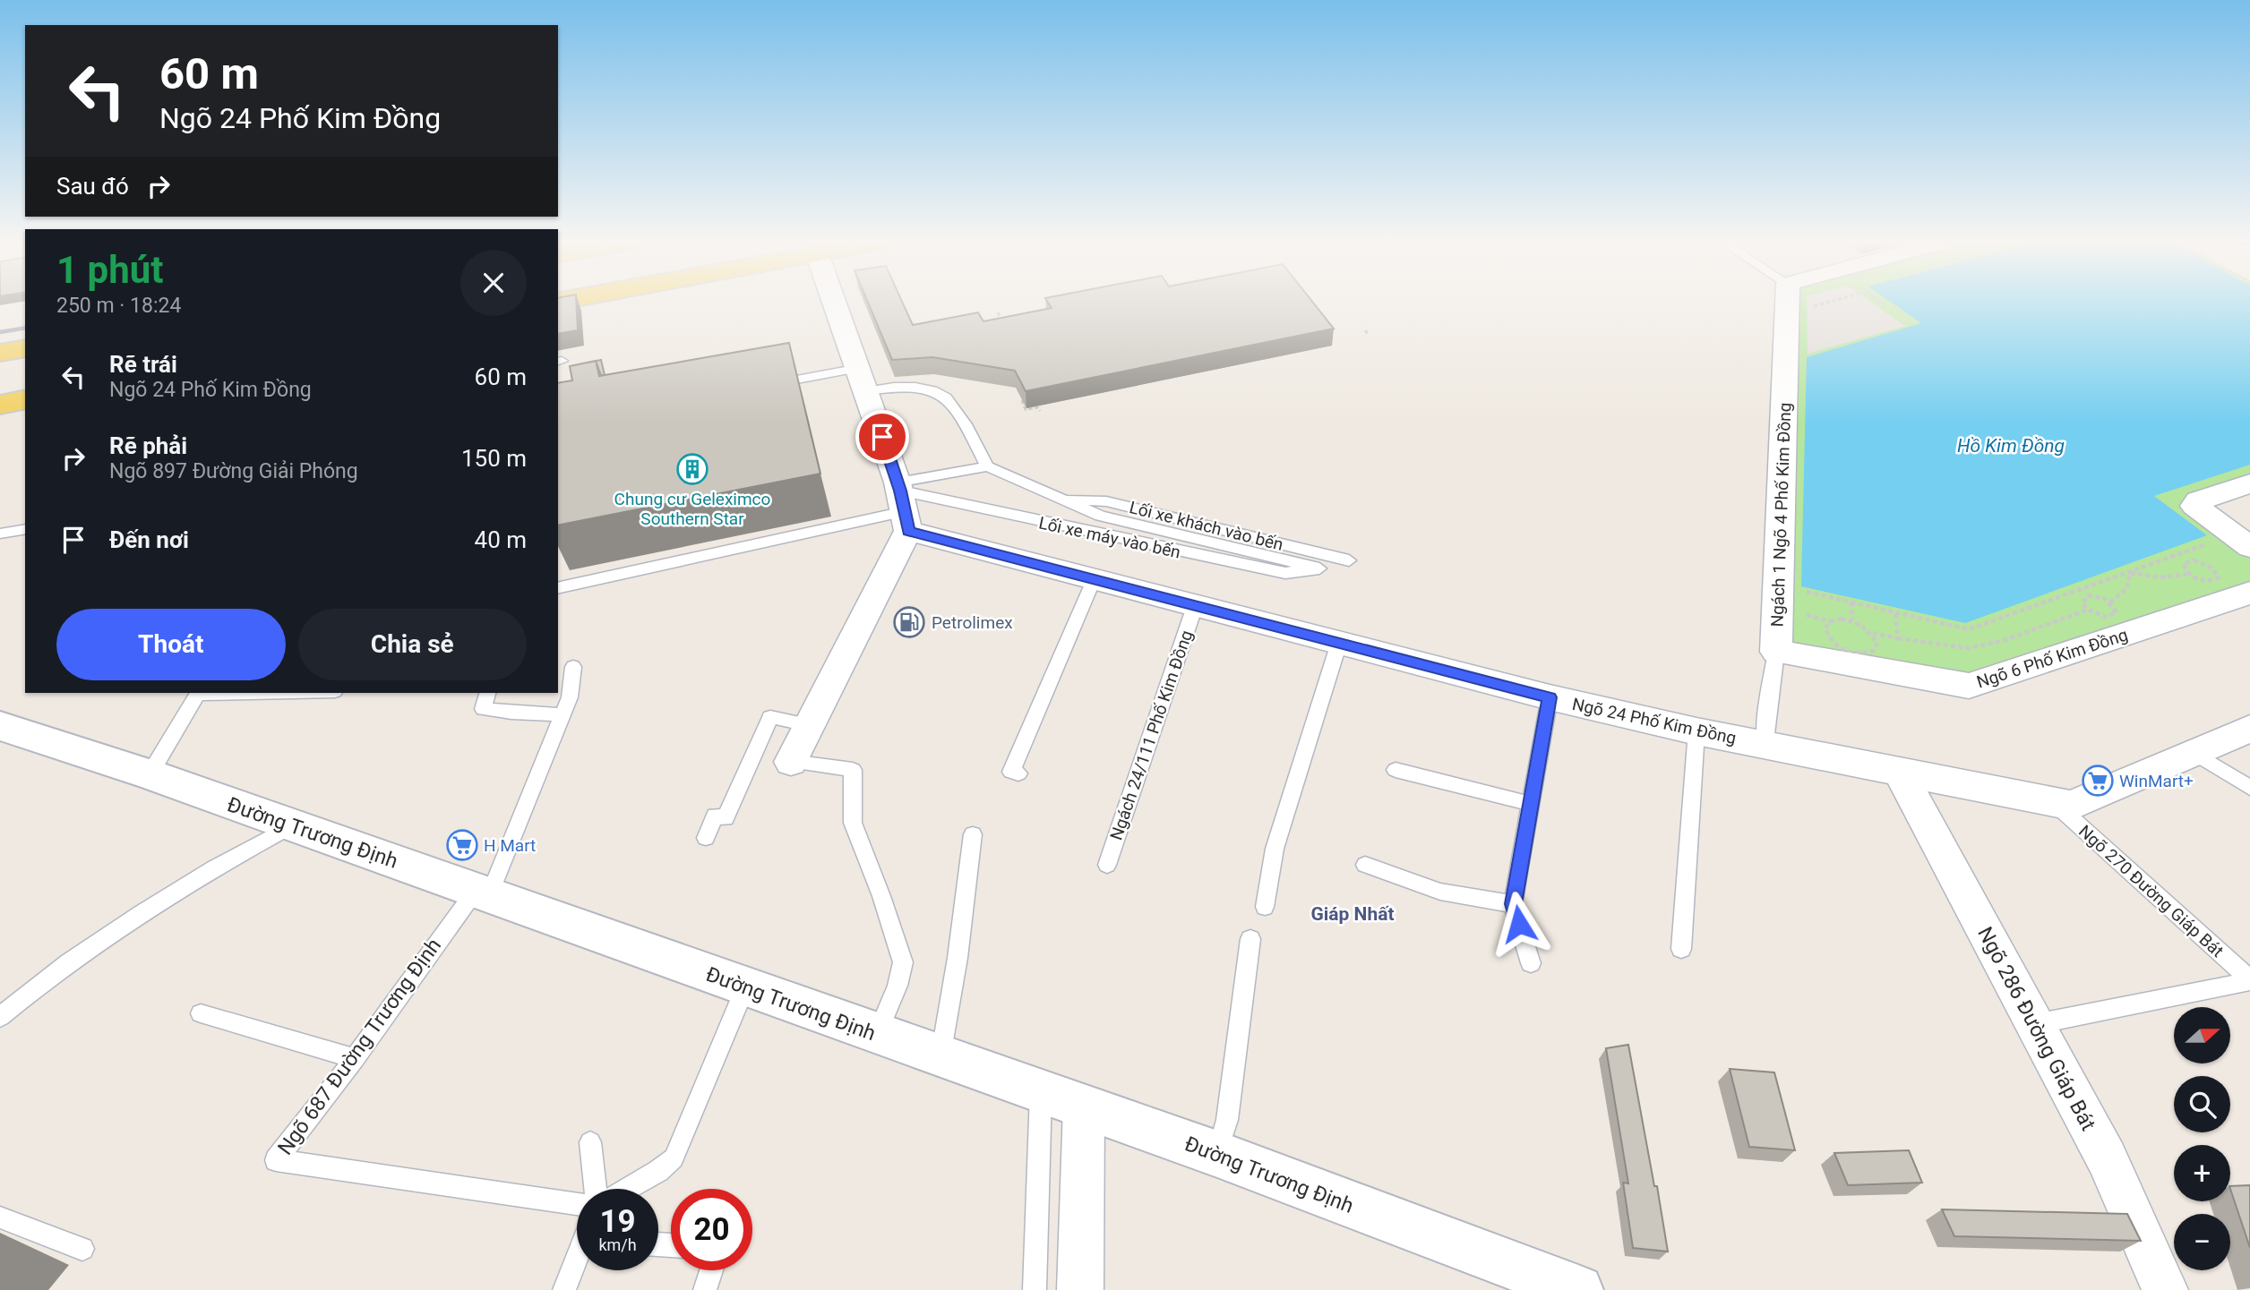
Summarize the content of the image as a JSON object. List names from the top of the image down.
{
  "streets": {
    "main road": ["Đường Trương Định"],
    "street": [
      "Ngách 1 Ngõ 4 Phố Kim Đồng",
      "Ngõ 6 Phố Kim Đồng",
      "Ngõ 24 Phố Kim Đồng",
      "Ngõ 286 Đường Giáp Bát"
    ],
    "lane": [
      "Lối xe khách vào bến",
      "Lối xe máy vào bến",
      "Ngách 24/111 Phố Kim Đồng",
      "Ngõ 270 Đường Giáp Bát",
      "Ngõ 687 Đường Trương Định"
    ]
  },
  "crossings": [
    ["Ngách 1 Ngõ 4 Phố Kim Đồng", "Ngõ 6 Phố Kim Đồng"],
    ["Ngách 1 Ngõ 4 Phố Kim Đồng", "Ngõ 24 Phố Kim Đồng"],
    ["Lối xe khách vào bến", "Lối xe máy vào bến"],
    ["Lối xe máy vào bến", "Ngõ 24 Phố Kim Đồng"],
    ["Ngõ 24 Phố Kim Đồng", "Ngách 24/111 Phố Kim Đồng"],
    ["Ngõ 24 Phố Kim Đồng", "Ngõ 270 Đường Giáp Bát"],
    ["Ngõ 24 Phố Kim Đồng", "Ngõ 286 Đường Giáp Bát"],
    ["Đường Trương Định", "Ngõ 687 Đường Trương Định"]
  ],
  "districts": ["Giáp Nhất"],
  "water": ["Hồ Kim Đồng"],
  "places": {
    "building": ["Chung cư Geleximco Southern Star"],
    "fuel station": ["Petrolimex"],
    "supermarket": ["WinMart+", "H Mart"]
  },
  "north": "right",
  "page": {
    "turn": ["60 m", "Ngõ 24 Phố Kim Đồng"],
    "then": "Sau đó",
    "heading": ["1 phút", "250 m · 18:24"],
    "list": [
      {
        "name": "Rẽ trái",
        "note": "Ngõ 24 Phố Kim Đồng",
        "value": "60 m"
      },
      {
        "name": "Rẽ phải",
        "note": "Ngõ 897 Đường Giải Phóng",
        "value": "150 m"
      },
      {
        "name": "Đến nơi",
        "value": "40 m"
      }
    ],
    "buttons": ["Thoát", "Chia sẻ"],
    "map_buttons": ["+", "−"],
    "speed": "19 km/h",
    "limit": "20"
  }
}
